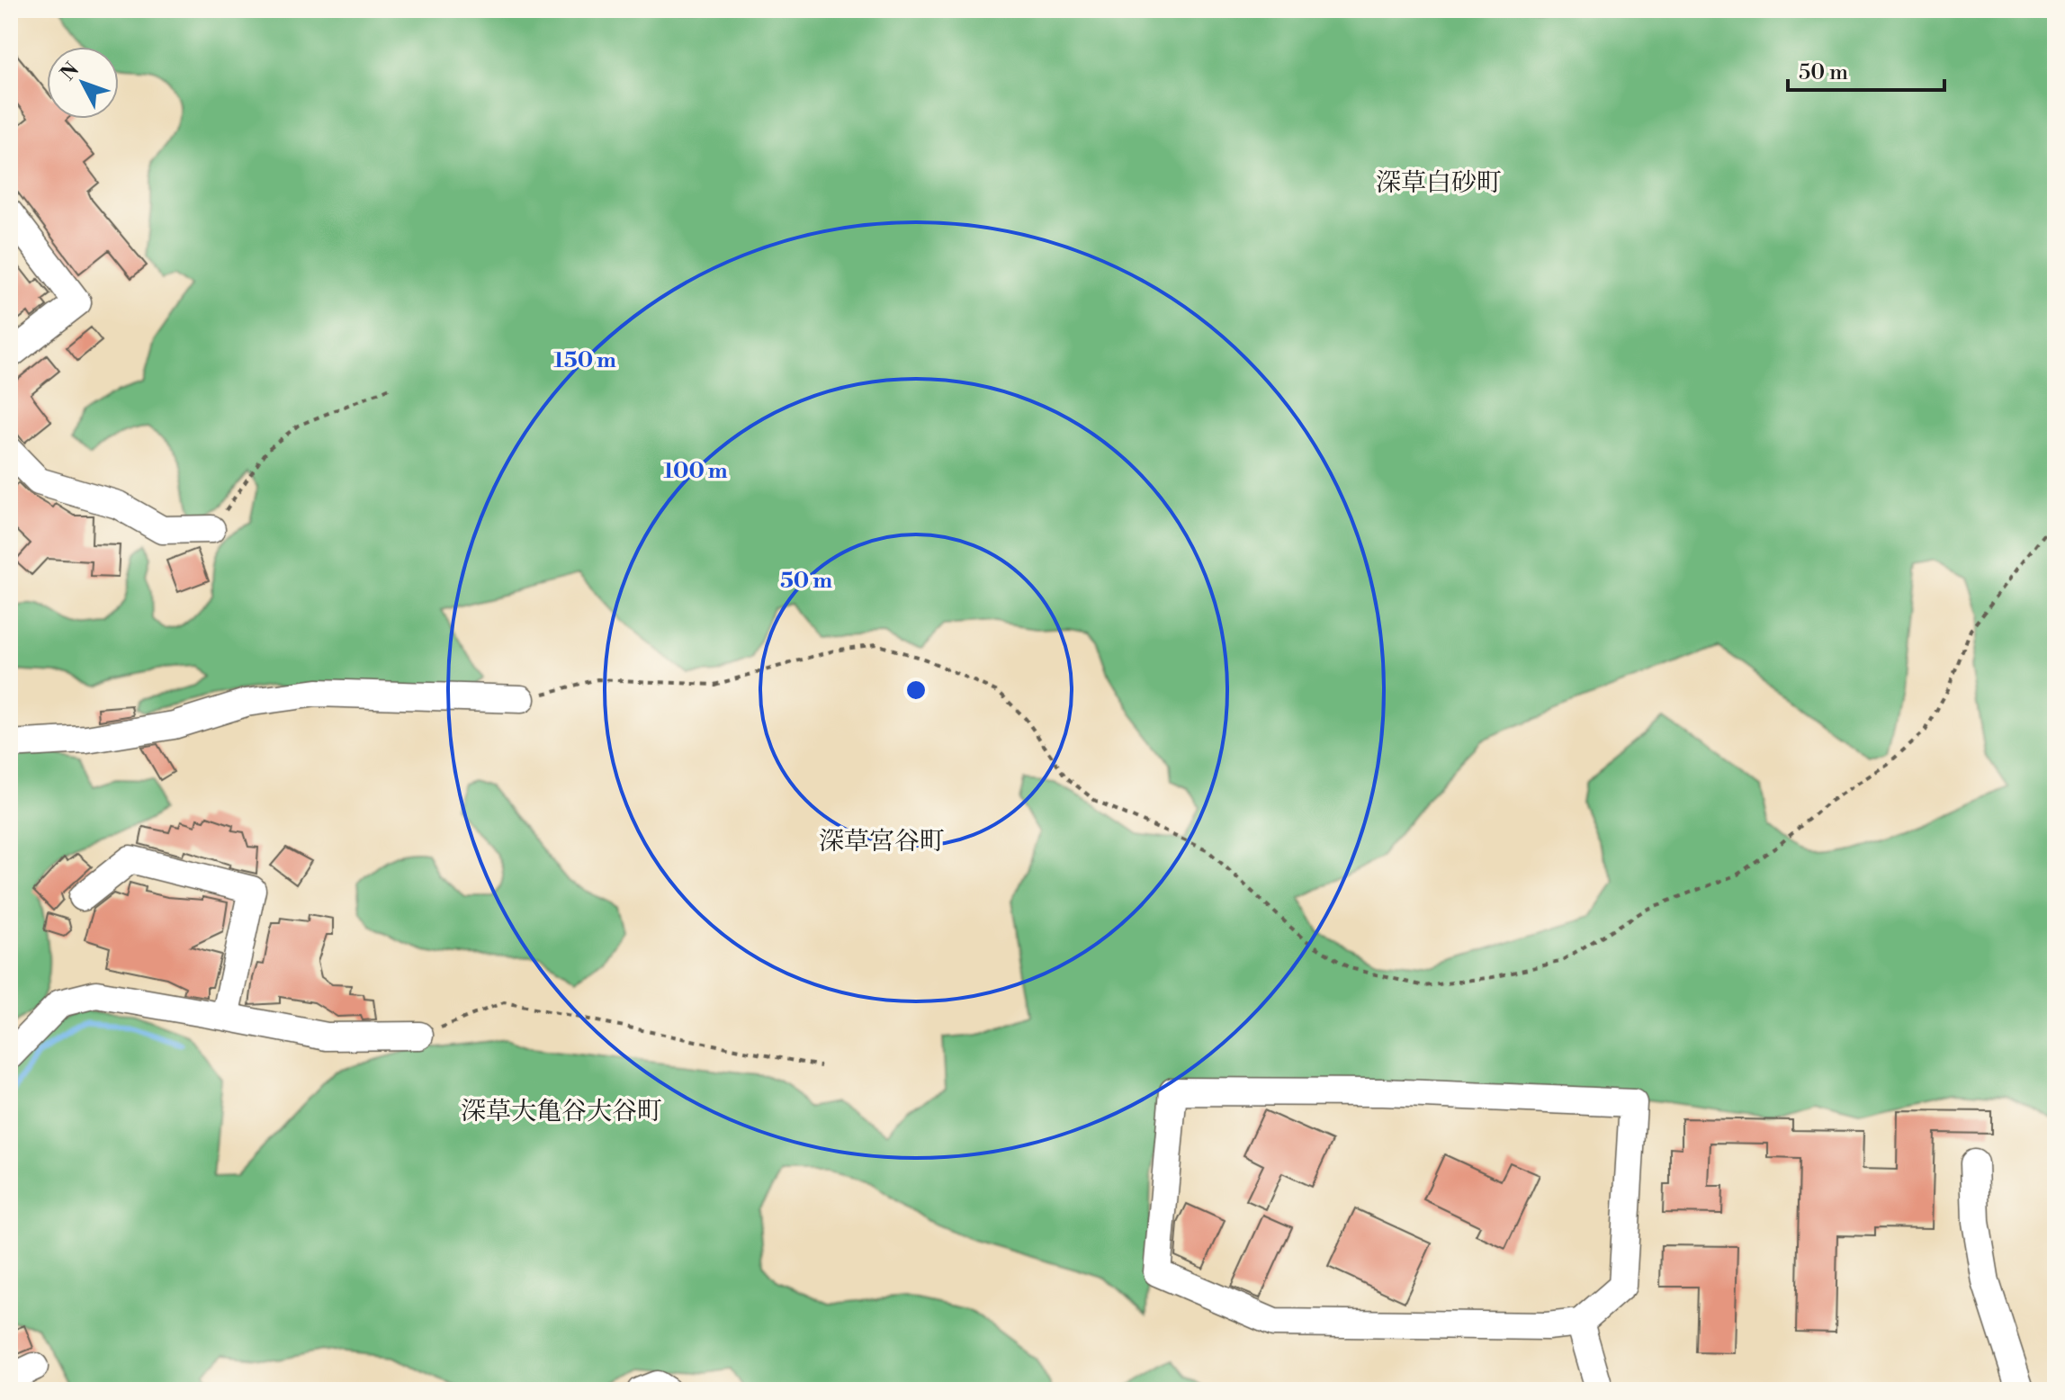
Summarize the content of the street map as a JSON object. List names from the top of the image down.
{
  "districts": ["深草白砂町", "深草宮谷町", "深草大亀谷大谷町"],
  "scale_bar": "50 m",
  "north": "top left",
  "rings": ["150 m", "100 m", "50 m"]
}
